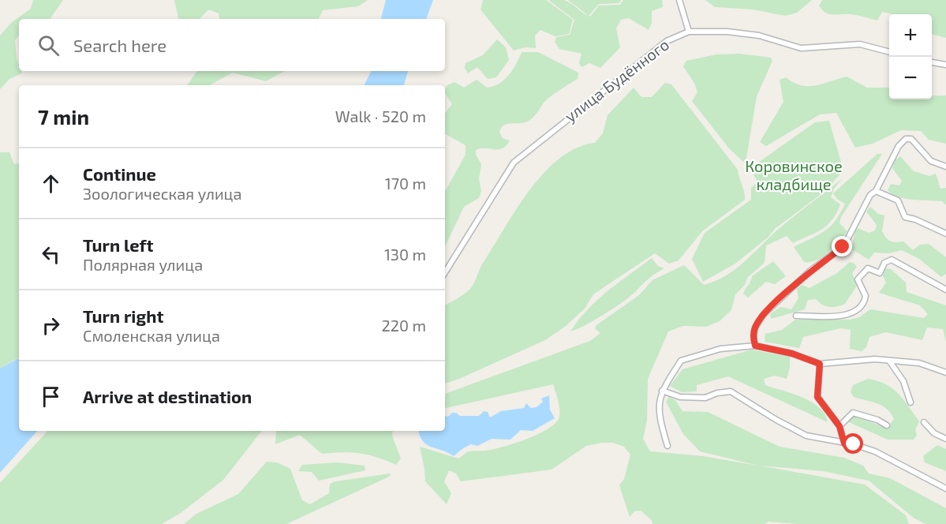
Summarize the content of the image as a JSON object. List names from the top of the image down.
{
  "streets": {
    "street": ["улица Будённого"]
  },
  "parks": ["Коровинское кладбище"],
  "page": {
    "map_buttons": ["+", "−"],
    "search": "Search here",
    "heading": ["7 min", "Walk · 520 m"],
    "list": [
      ["Continue", "Зоологическая улица", "170 m"],
      ["Turn left", "Полярная улица", "130 m"],
      ["Turn right", "Смоленская улица", "220 m"],
      "Arrive at destination"
    ]
  }
}
